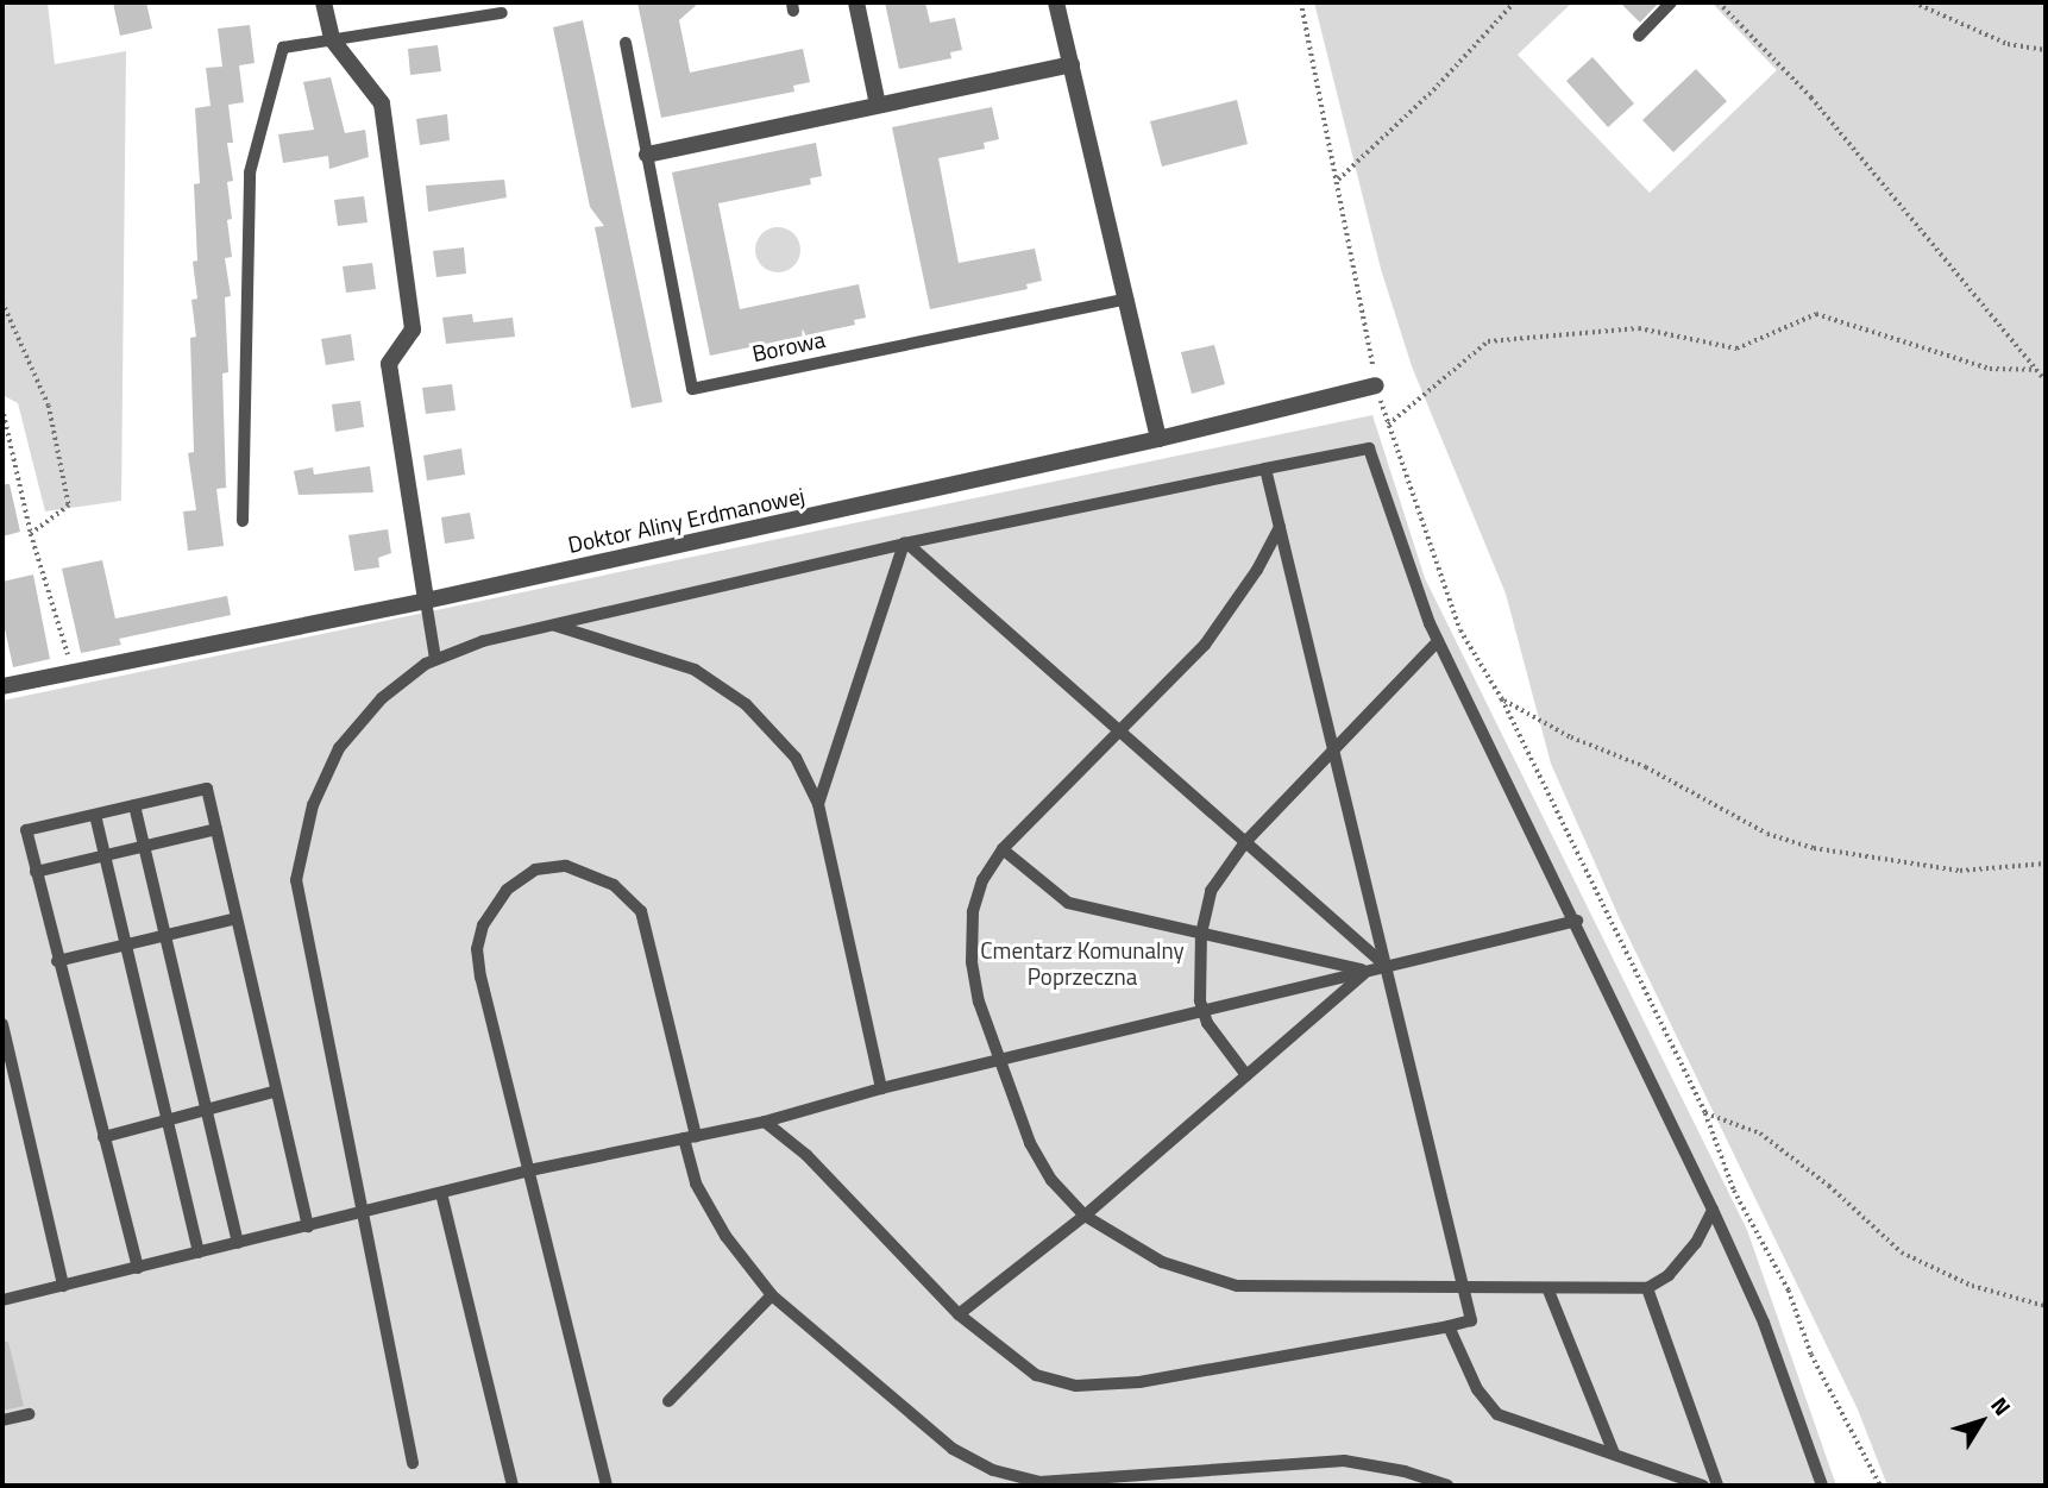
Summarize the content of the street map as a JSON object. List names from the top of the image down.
{
  "streets": {
    "street": ["Doktor Aliny Erdmanowej"],
    "lane": ["Borowa"]
  },
  "parks": ["Cmentarz Komunalny Poprzeczna"],
  "north": "top right"
}
